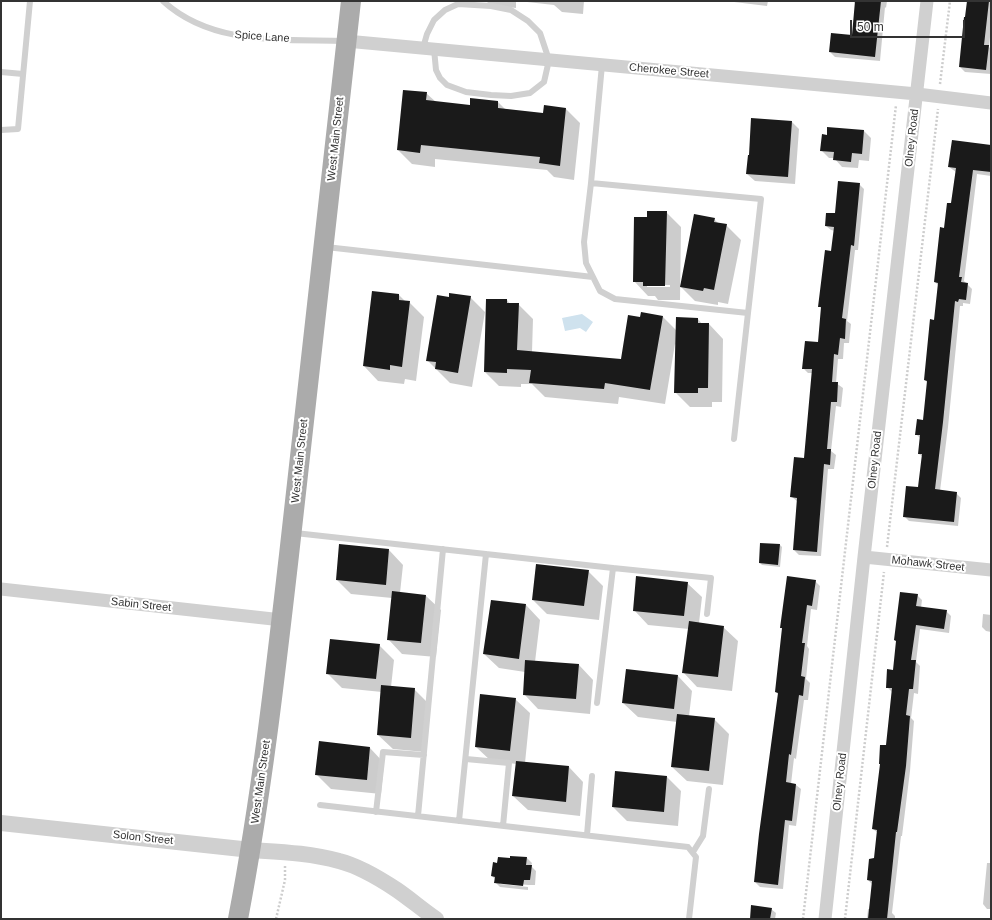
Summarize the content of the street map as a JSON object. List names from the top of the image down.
{
  "streets": {
    "main road": ["West Main Street"],
    "street": [
      "Cherokee Street",
      "Olney Road",
      "Mohawk Street",
      "Sabin Street",
      "Solon Street"
    ],
    "lane": ["Spice Lane"]
  },
  "crossings": [
    ["Spice Lane", "Cherokee Street"],
    ["Spice Lane", "West Main Street"],
    ["Cherokee Street", "Olney Road"],
    ["Cherokee Street", "West Main Street"],
    ["Olney Road", "Mohawk Street"],
    ["West Main Street", "Sabin Street"],
    ["West Main Street", "Solon Street"]
  ],
  "scale_bar": "50 m"
}
